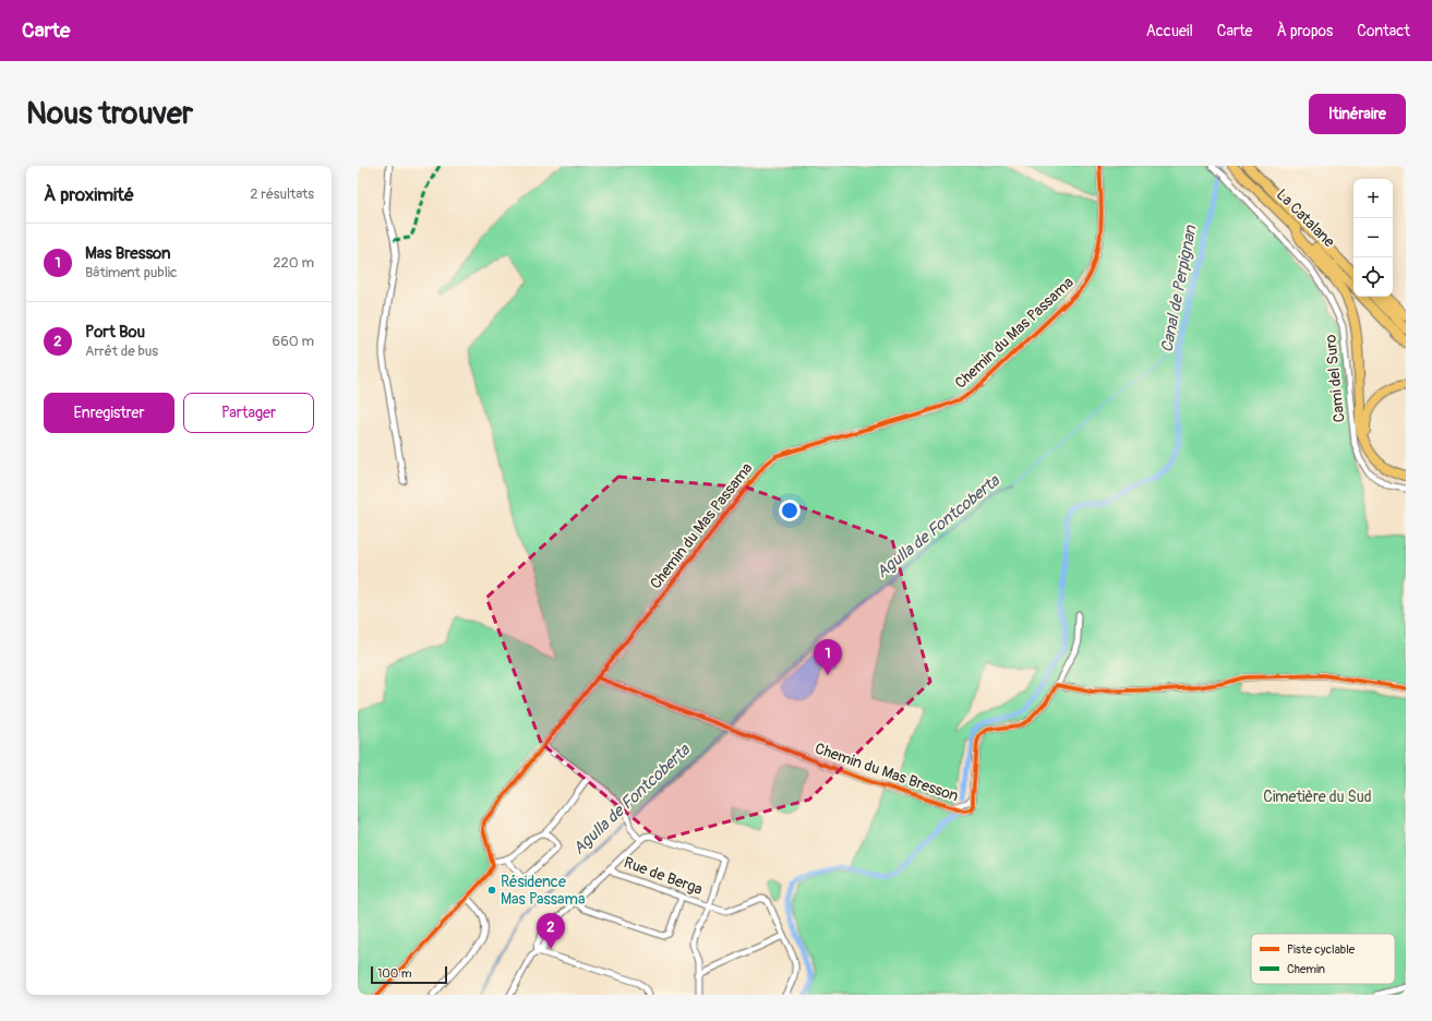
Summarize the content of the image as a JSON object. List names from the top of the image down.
{
  "streets": {
    "highway": ["La Catalane"],
    "street": [
      "Chemin du Mas Passama",
      "Cami del Suro",
      "Chemin du Mas Bresson",
      "Rue de Berga"
    ]
  },
  "crossings": [
    ["Chemin du Mas Passama", "Chemin du Mas Bresson"]
  ],
  "water": ["Canal de Perpignan", "Agulla de Fontcoberta"],
  "parks": ["Cimetière du Sud"],
  "places": ["Résidence Mas Passama"],
  "legend": ["Piste cyclable", "Chemin"],
  "scale_bar": "100 m",
  "page": {
    "header": "Carte",
    "nav": [
      "Accueil",
      "Carte",
      "À propos",
      "Contact"
    ],
    "buttons": [
      "Itinéraire",
      ["Enregistrer", "Partager"]
    ],
    "title": "Nous trouver",
    "heading": ["À proximité", "2 résultats"],
    "map_buttons": ["+", "−"],
    "list": [
      {
        "mark": "1",
        "name": "Mas Bresson",
        "note": "Bâtiment public",
        "value": "220 m"
      },
      {
        "mark": "2",
        "name": "Port Bou",
        "note": "Arrêt de bus",
        "value": "660 m"
      }
    ],
    "pins": ["1", "2"],
    "scale": "100 m"
  }
}
